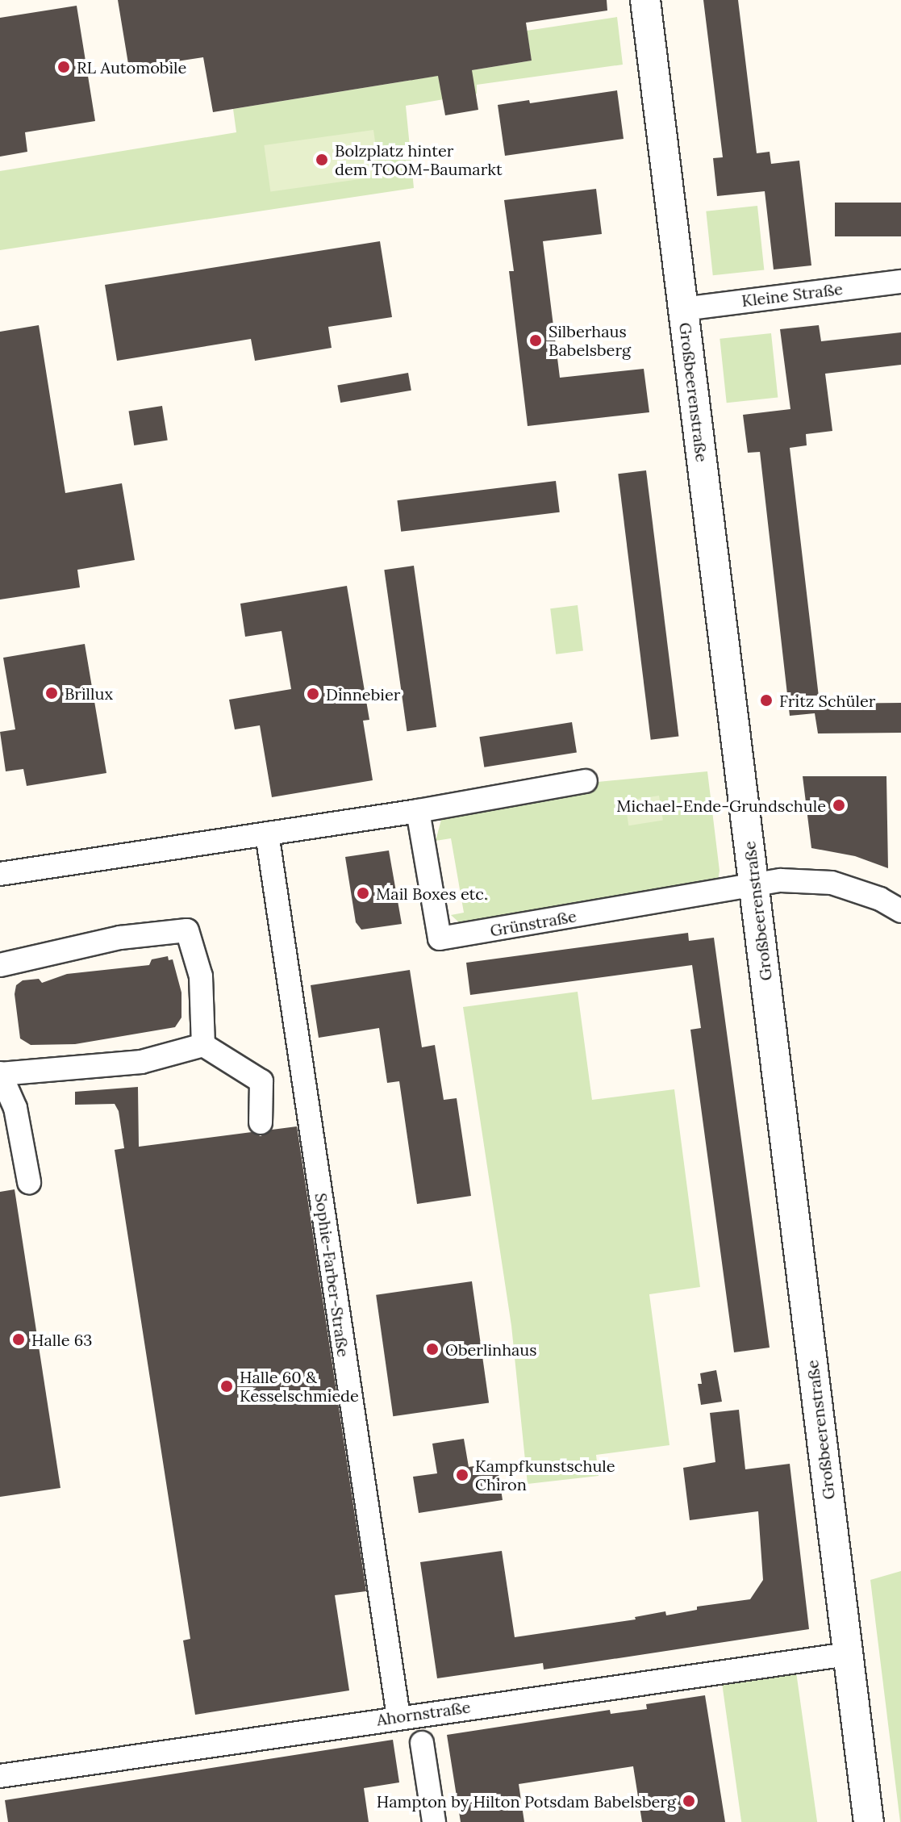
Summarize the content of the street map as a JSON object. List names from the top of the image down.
{
  "streets": {
    "street": [
      "Kleine Straße",
      "Großbeerenstraße",
      "Grünstraße",
      "Sophie-Farber-Straße",
      "Ahornstraße"
    ]
  },
  "crossings": [
    ["Kleine Straße", "Großbeerenstraße"],
    ["Großbeerenstraße", "Grünstraße"],
    ["Großbeerenstraße", "Ahornstraße"],
    ["Sophie-Farber-Straße", "Ahornstraße"]
  ],
  "places": [
    "RL Automobile",
    "Bolzplatz hinter dem TOOM-Baumarkt",
    "Silberhaus Babelsberg",
    "Brillux",
    "Dinnebier",
    "Fritz Schüler",
    "Michael-Ende-Grundschule",
    "Mail Boxes etc.",
    "Halle 63",
    "Oberlinhaus",
    "Halle 60 & Kesselschmiede",
    "Kampfkunstschule Chiron",
    "Hampton by Hilton Potsdam Babelsberg"
  ]
}
